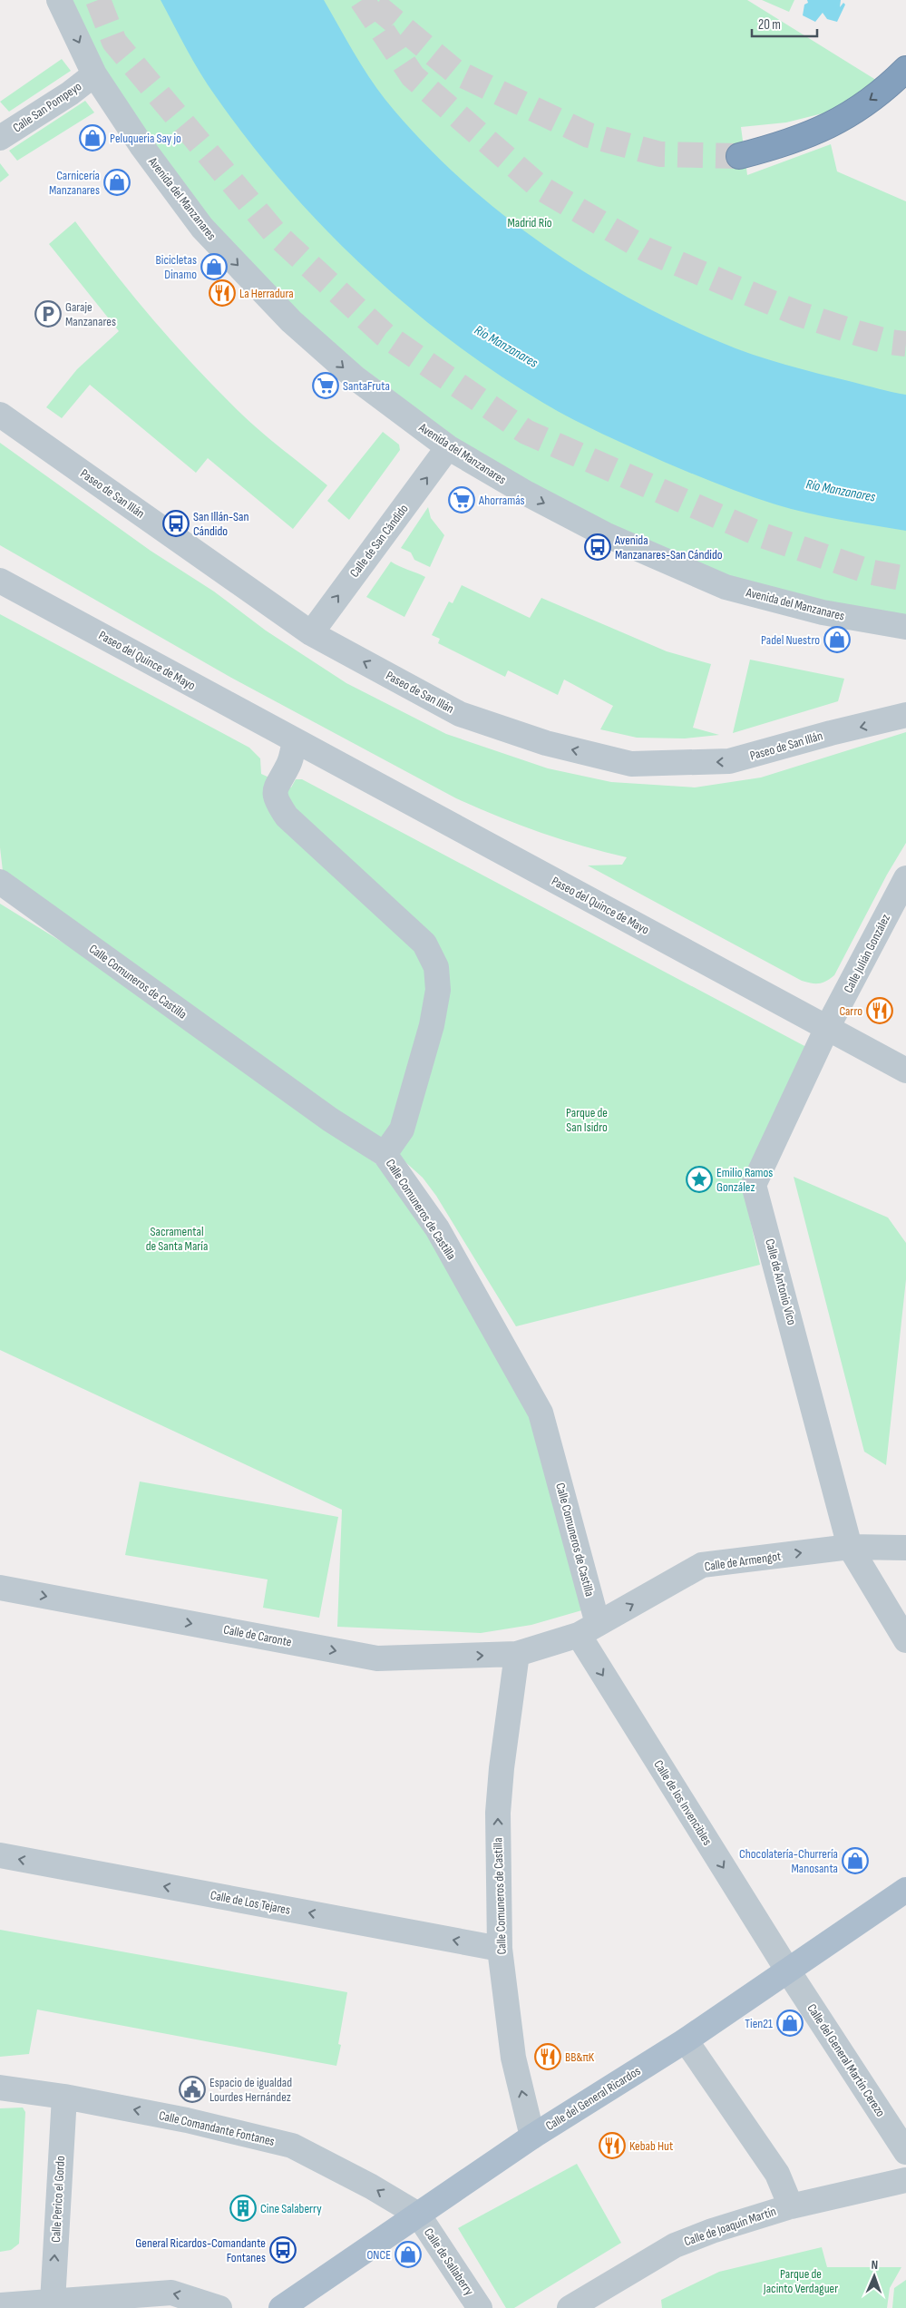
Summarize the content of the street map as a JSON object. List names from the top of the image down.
{
  "streets": {
    "main road": ["Calle del General Ricardos"],
    "street": [
      "Calle San Pompeyo",
      "Avenida del Manzanares",
      "Paseo de San Illán",
      "Calle de San Cándido",
      "Paseo del Quince de Mayo",
      "Calle Julián González",
      "Calle Comuneros de Castilla",
      "Calle de Antonio Vico",
      "Calle de Armengot",
      "Calle de Caronte",
      "Calle de los Invencibles",
      "Calle de Los Tejares",
      "Calle del General Martín Cerezo",
      "Calle Comandante Fontanes",
      "Calle Perico el Gordo",
      "Calle de Joaquín Martín",
      "Calle de Sallaberry"
    ]
  },
  "crossings": [
    ["Calle San Pompeyo", "Avenida del Manzanares"],
    ["Avenida del Manzanares", "Calle de San Cándido"],
    ["Paseo de San Illán", "Calle de San Cándido"],
    ["Paseo del Quince de Mayo", "Calle Julián González"],
    ["Paseo del Quince de Mayo", "Calle de Antonio Vico"],
    ["Calle Julián González", "Calle de Antonio Vico"],
    ["Calle Comuneros de Castilla", "Calle de Armengot"],
    ["Calle Comuneros de Castilla", "Calle de Caronte"],
    ["Calle Comuneros de Castilla", "Calle de los Invencibles"],
    ["Calle Comuneros de Castilla", "Calle de Los Tejares"],
    ["Calle Comuneros de Castilla", "Calle del General Ricardos"],
    ["Calle de Antonio Vico", "Calle de Armengot"],
    ["Calle de Armengot", "Calle de Caronte"],
    ["Calle de Armengot", "Calle de los Invencibles"],
    ["Calle de los Invencibles", "Calle del General Martín Cerezo"],
    ["Calle de los Invencibles", "Calle del General Ricardos"],
    ["Calle del General Martín Cerezo", "Calle del General Ricardos"],
    ["Calle del General Ricardos", "Calle Comandante Fontanes"],
    ["Calle del General Ricardos", "Calle de Joaquín Martín"],
    ["Calle del General Ricardos", "Calle de Sallaberry"],
    ["Calle Comandante Fontanes", "Calle Perico el Gordo"],
    ["Calle Comandante Fontanes", "Calle de Sallaberry"]
  ],
  "one_way": [
    "Avenida del Manzanares",
    "Paseo de San Illán",
    "Calle de San Cándido",
    "Calle de Armengot",
    "Calle de Caronte",
    "Calle de los Invencibles",
    "Calle de Los Tejares",
    "Calle Perico el Gordo"
  ],
  "water": ["Río Manzanares"],
  "parks": [
    "Madrid Río",
    "Parque de San Isidro",
    "Sacramental de Santa María",
    "Parque de Jacinto Verdaguer"
  ],
  "places": {
    "shop": [
      "Peluqueria Say jo",
      "Carnicería Manzanares",
      "Bicicletas Dinamo",
      "Padel Nuestro",
      "Chocolatería-Churrería Manosanta",
      "Tien21",
      "ONCE"
    ],
    "restaurant": [
      "La Herradura",
      "Carro",
      "BB&πK",
      "Kebab Hut"
    ],
    "parking": ["Garaje Manzanares"],
    "supermarket": ["SantaFruta", "Ahorramás"],
    "bus stop": ["San Illán-San Cándido", "Avenida Manzanares-San Cándido", "General Ricardos-Comandante Fontanes"],
    "place": ["Emilio Ramos González"],
    "public building": ["Espacio de igualdad Lourdes Hernández"],
    "building": ["Cine Salaberry"]
  },
  "scale_bar": "20 m",
  "north": "top"
}
